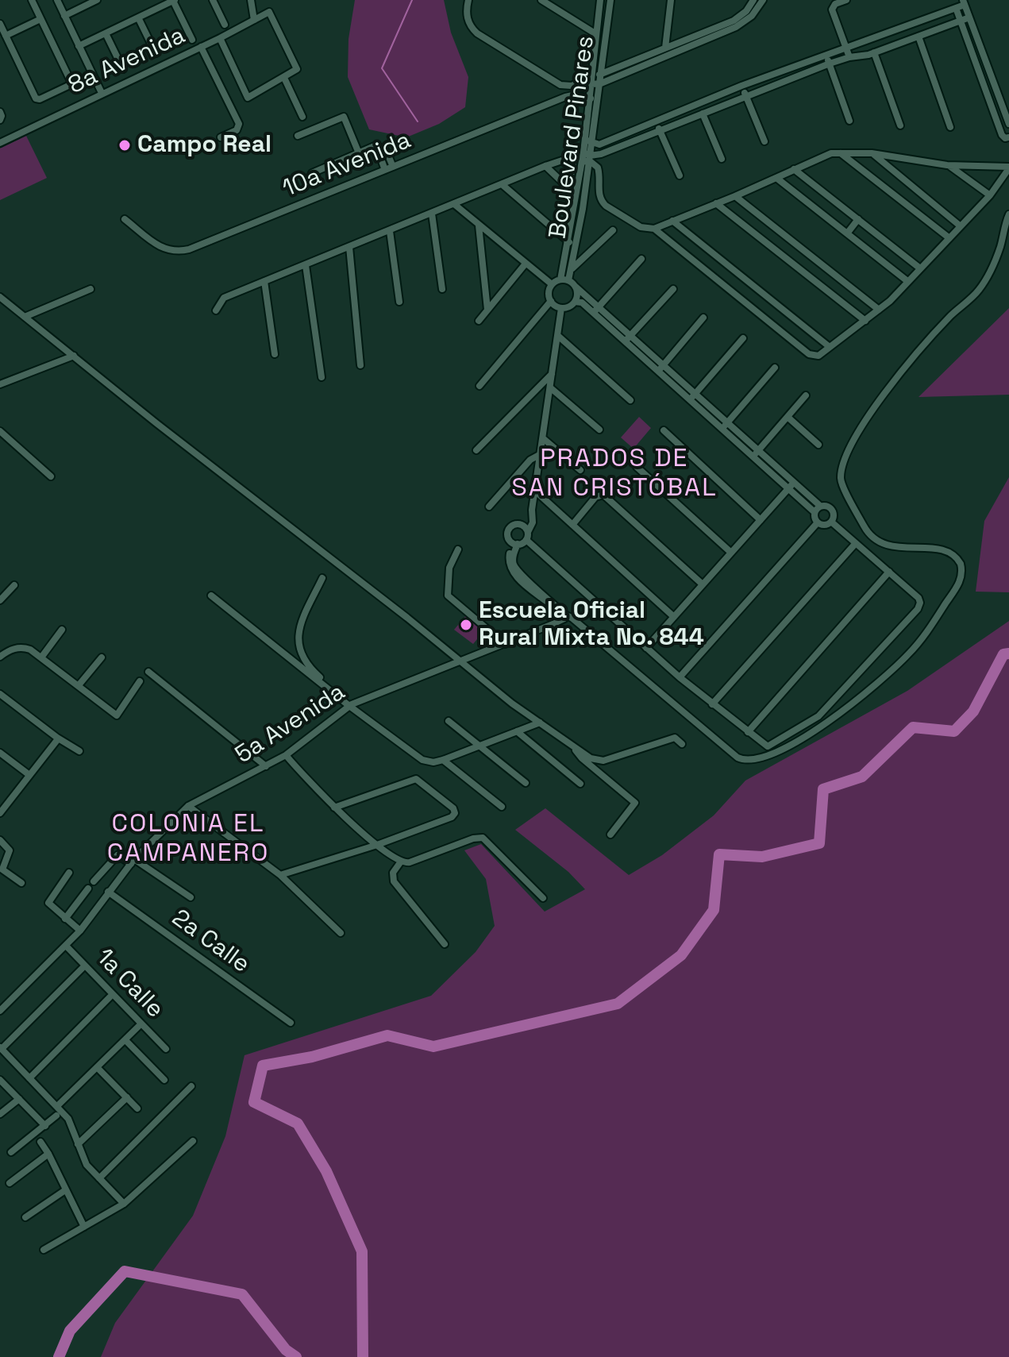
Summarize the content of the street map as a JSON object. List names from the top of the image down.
{
  "streets": {
    "street": [
      "8a Avenida",
      "Boulevard Pinares",
      "10a Avenida",
      "5a Avenida",
      "2a Calle",
      "1a Calle"
    ]
  },
  "crossings": [
    ["Boulevard Pinares", "10a Avenida"],
    ["5a Avenida", "2a Calle"],
    ["5a Avenida", "1a Calle"]
  ],
  "districts": ["PRADOS DE SAN CRISTÓBAL", "COLONIA EL CAMPANERO"],
  "places": ["Campo Real", "Escuela Oficial Rural Mixta No. 844"]
}
